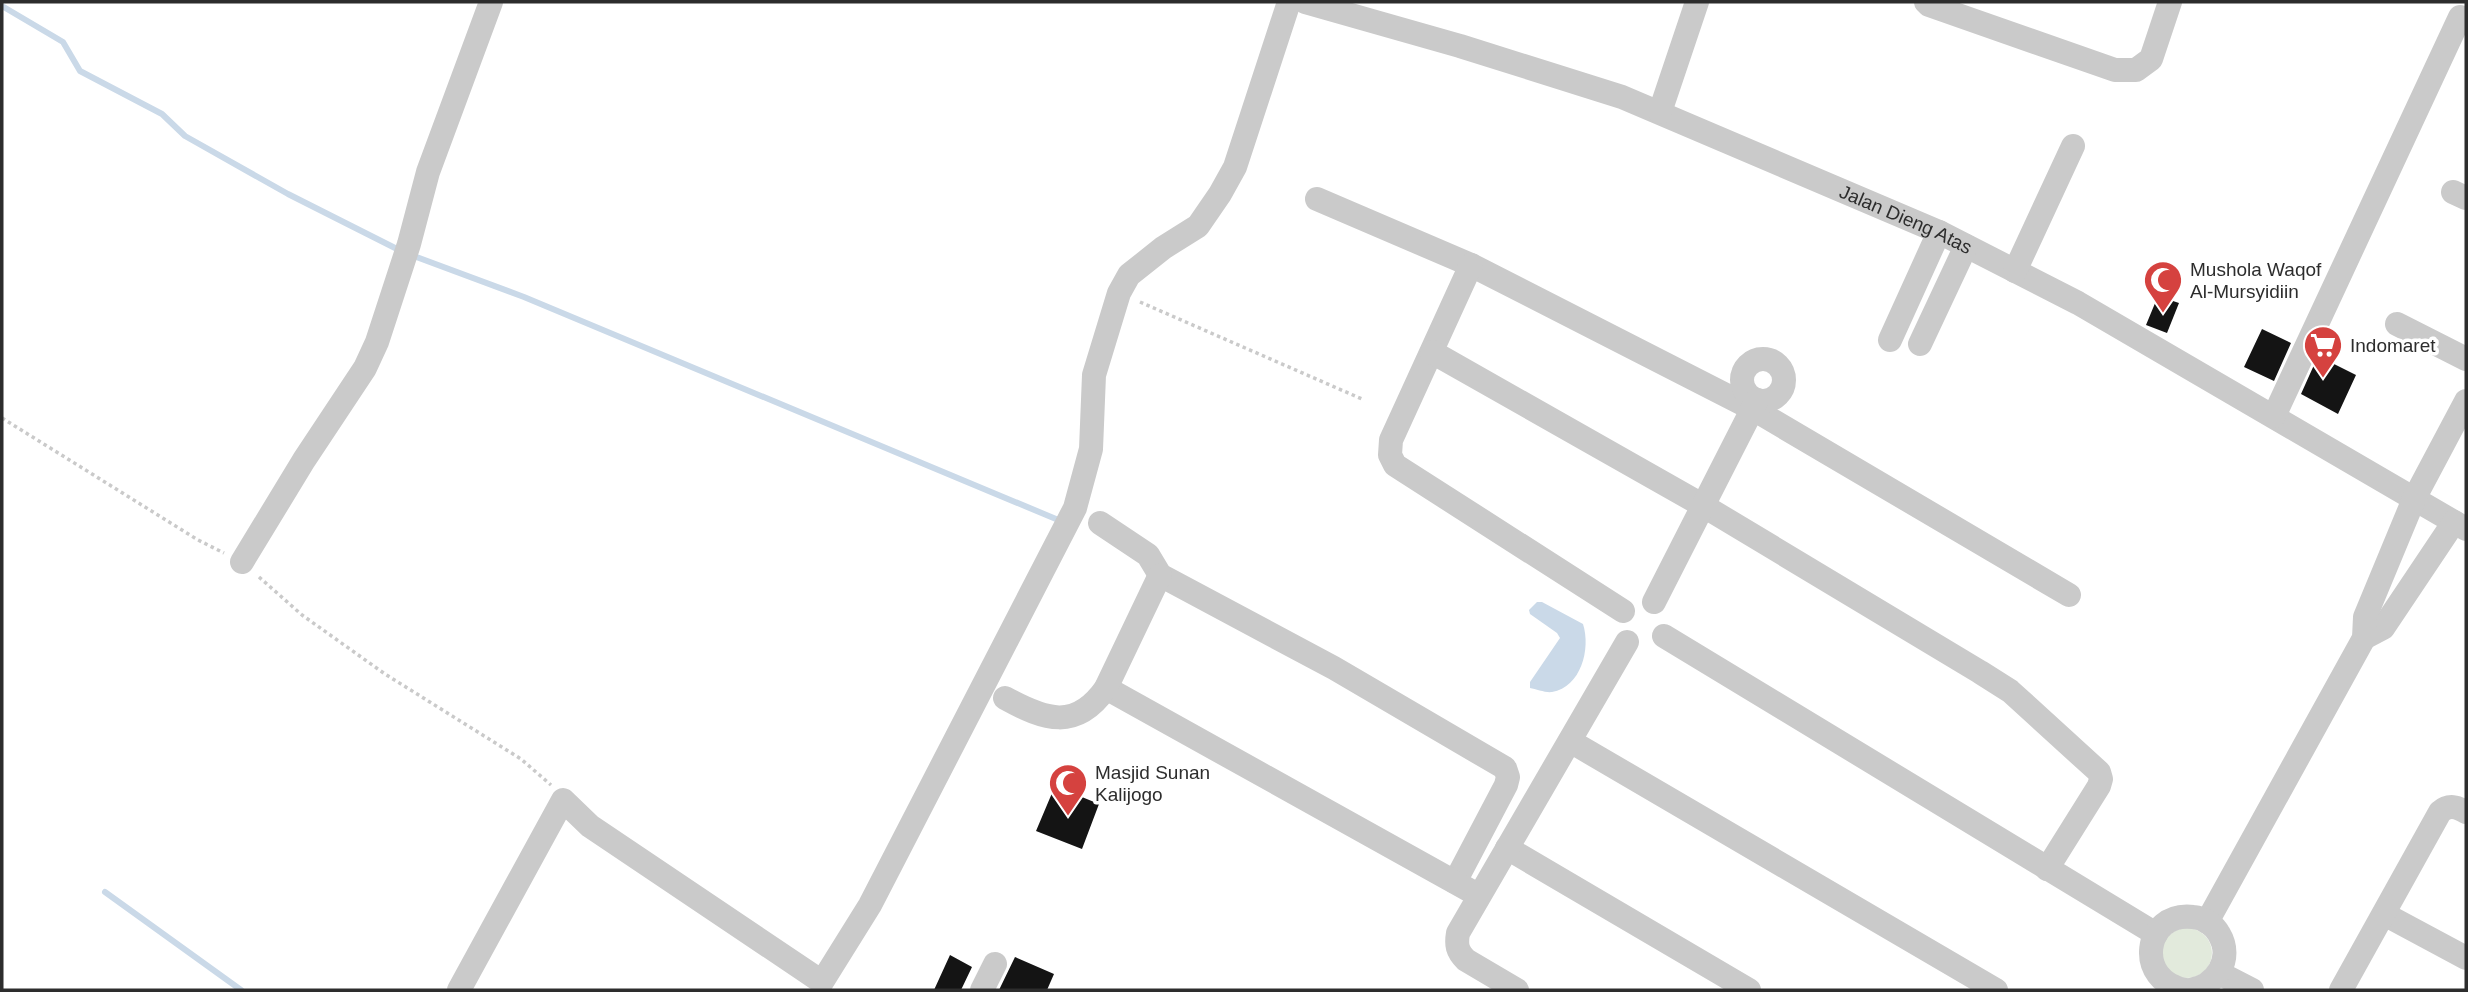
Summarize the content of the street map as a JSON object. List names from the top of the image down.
{
  "streets": {
    "street": ["Jalan Dieng Atas"]
  },
  "places": {
    "mosque": ["Mushola Waqof Al-Mursyidiin", "Masjid Sunan Kalijogo"],
    "supermarket": ["Indomaret"]
  }
}
